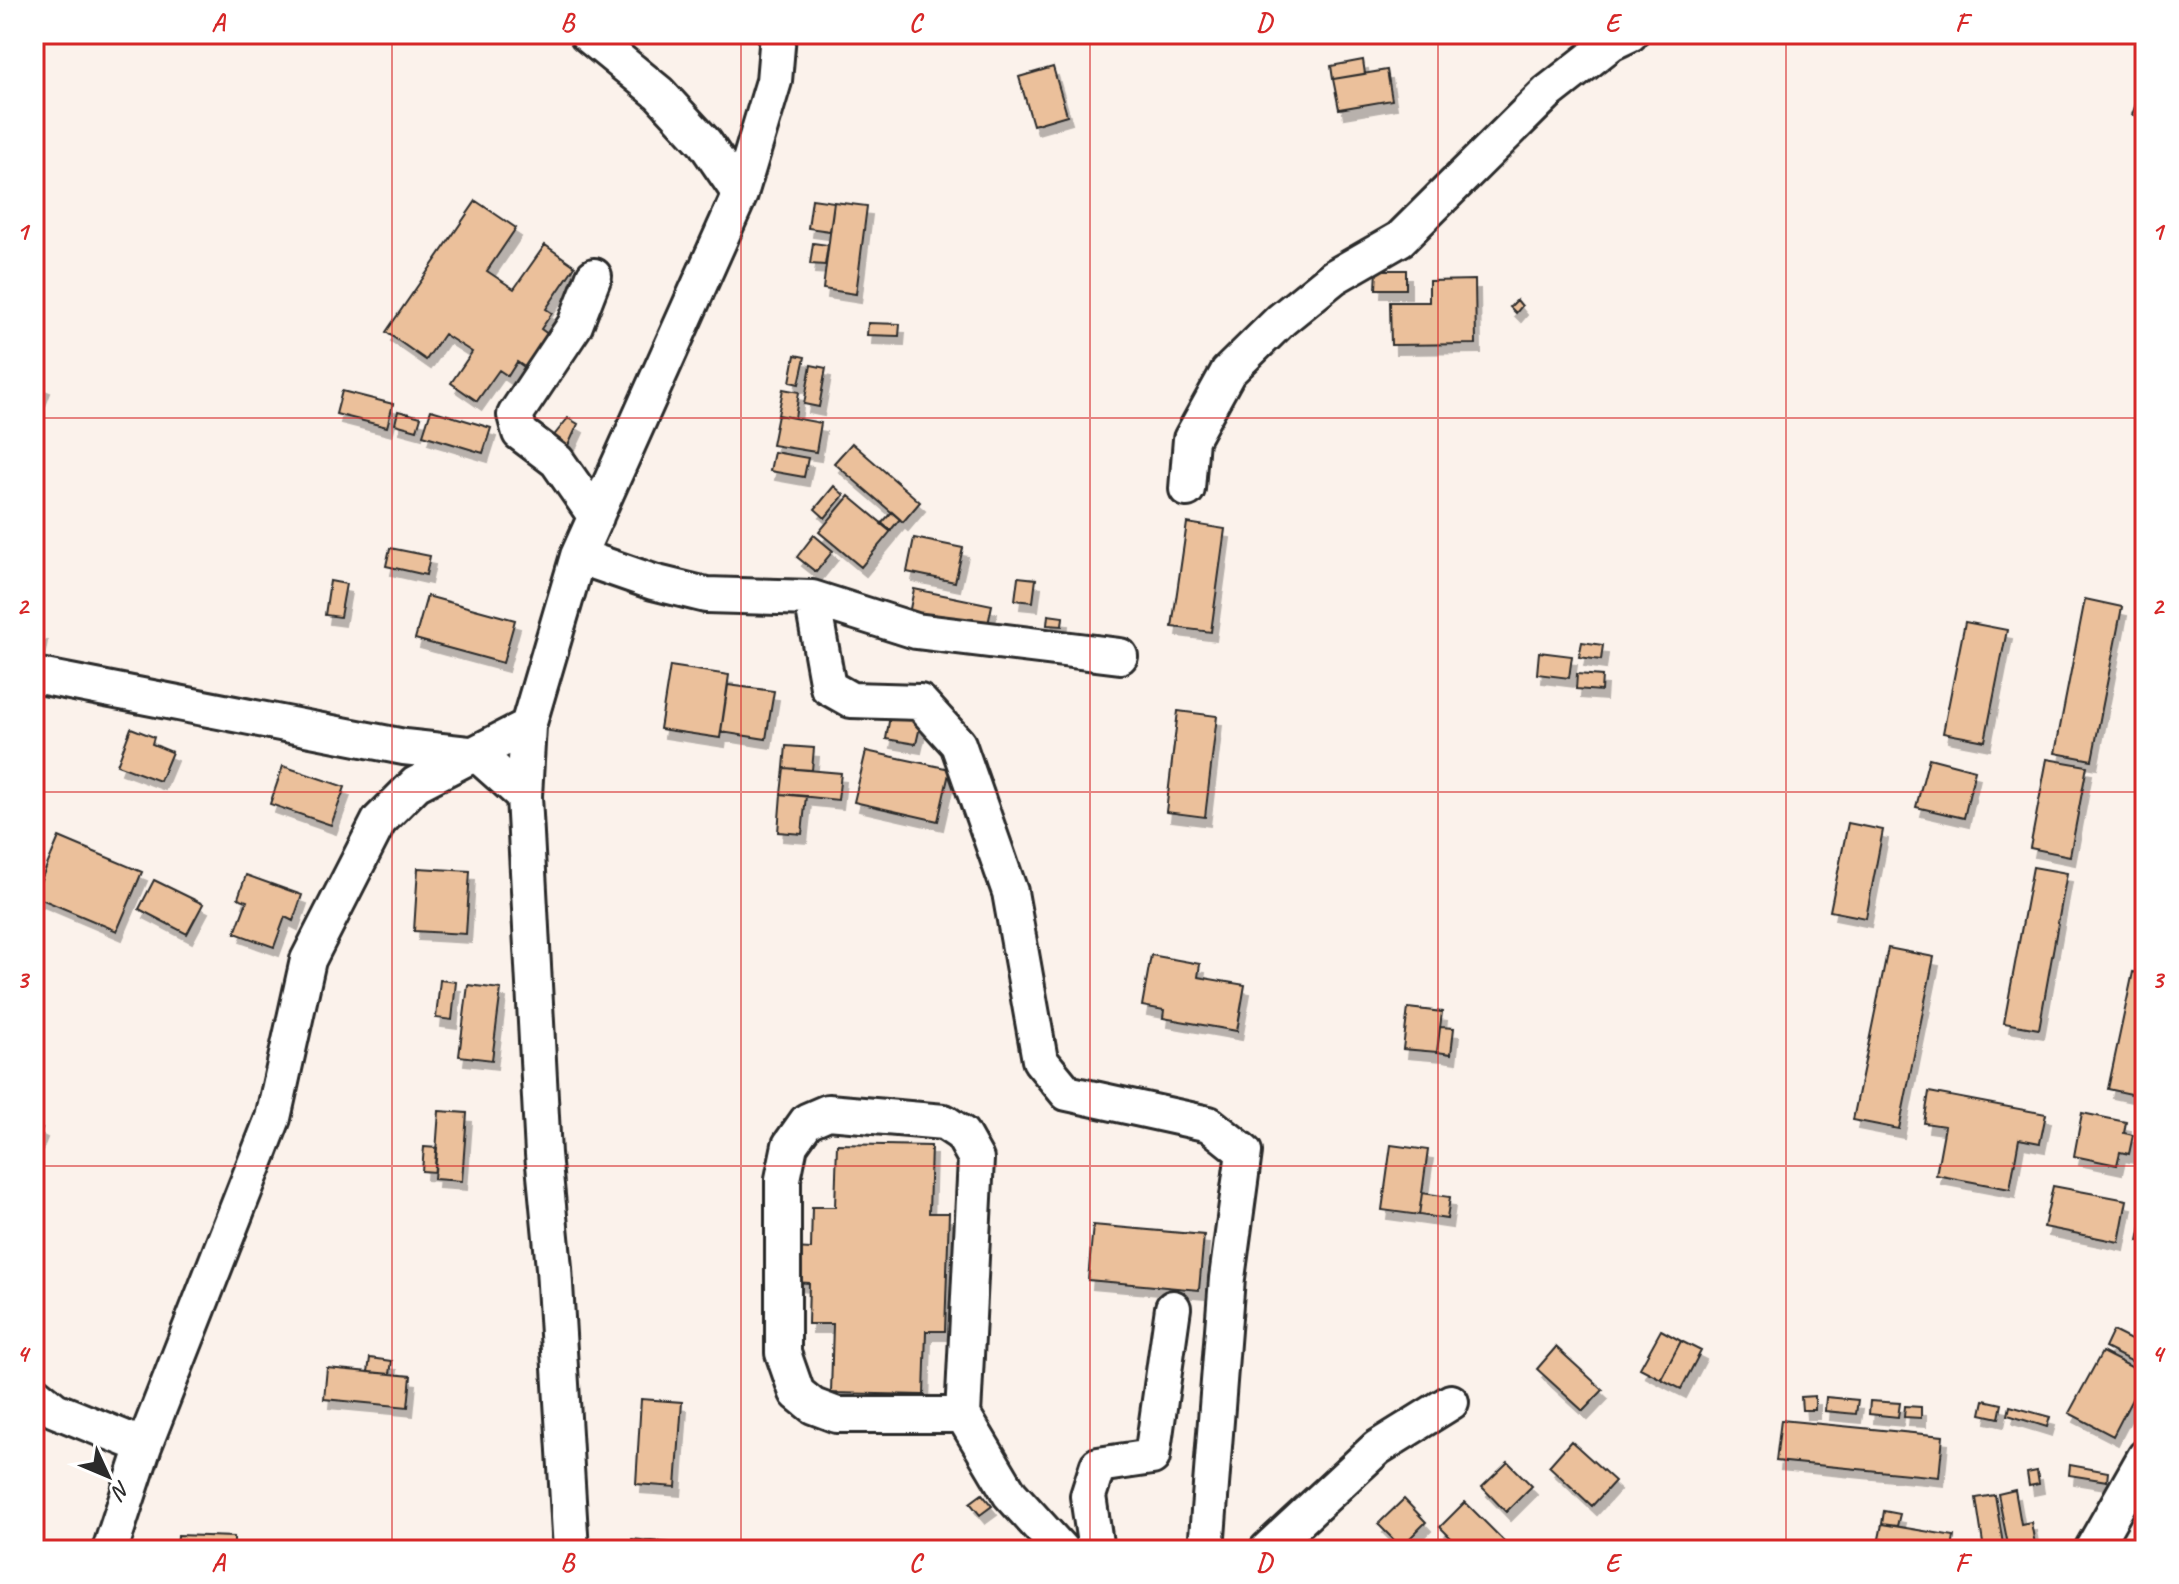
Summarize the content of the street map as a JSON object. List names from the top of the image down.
{
  "north": "bottom right",
  "grid": {
    "columns": [
      "A",
      "B",
      "C",
      "D",
      "E",
      "F"
    ],
    "rows": [
      "1",
      "2",
      "3",
      "4"
    ]
  }
}
